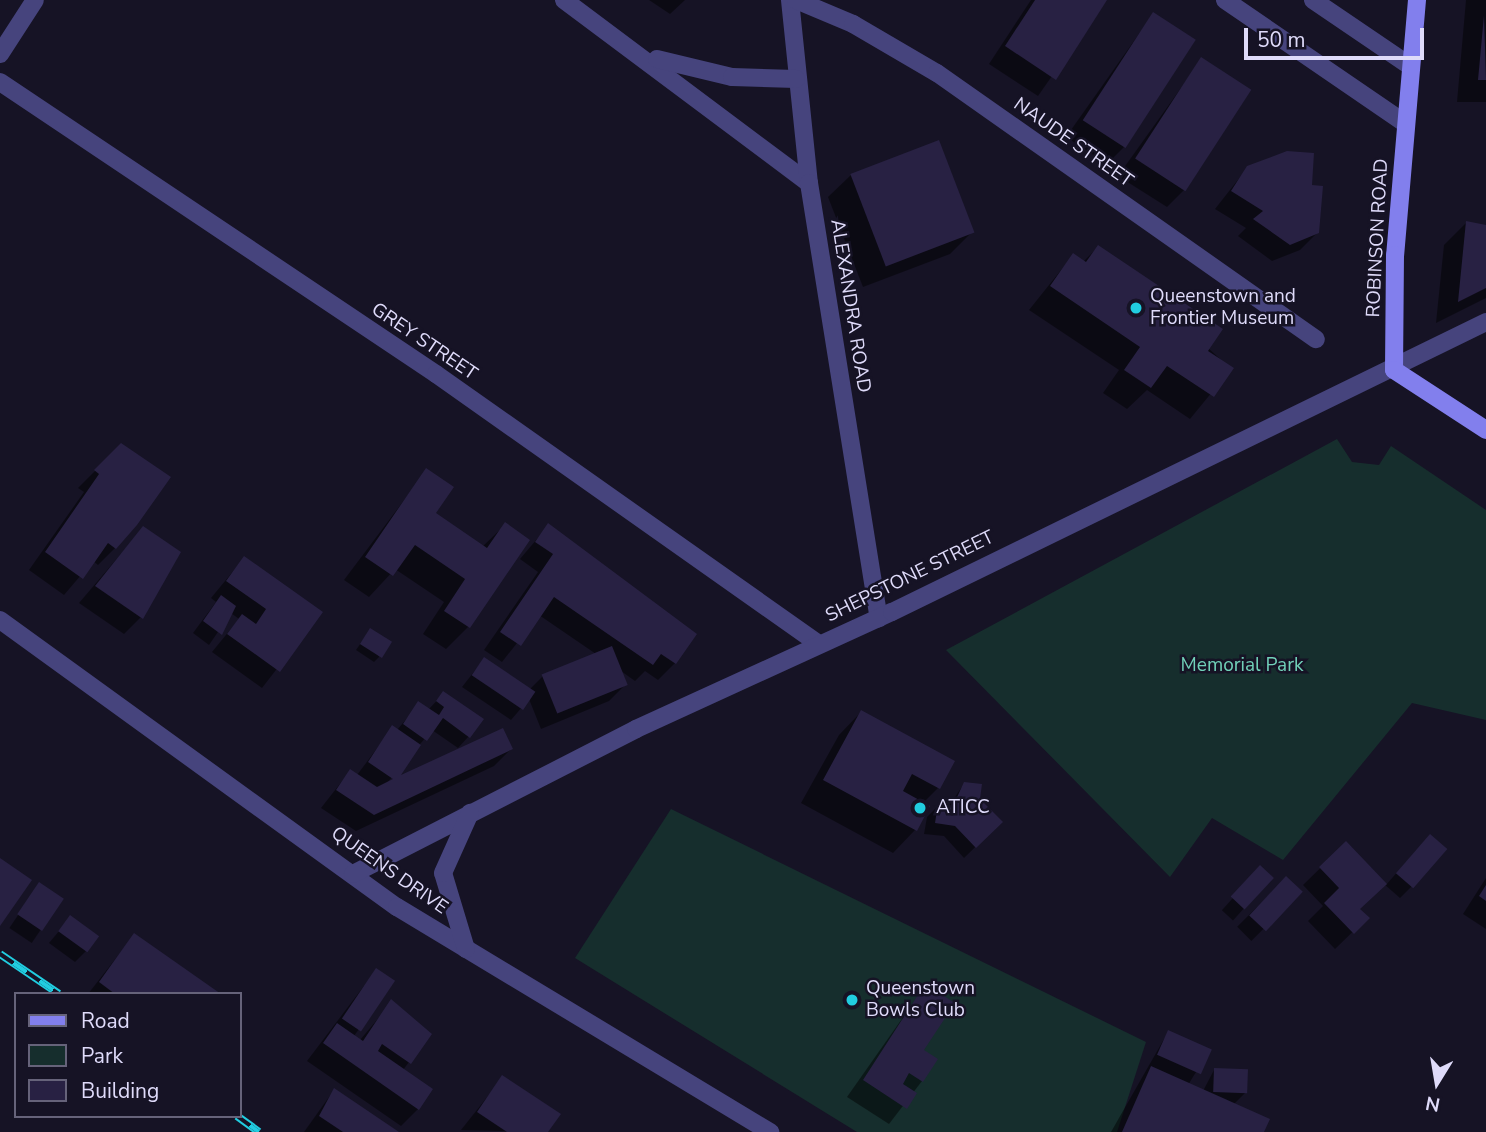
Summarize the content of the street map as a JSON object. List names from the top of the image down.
{
  "streets": {
    "street": [
      "NAUDE STREET",
      "ROBINSON ROAD",
      "ALEXANDRA ROAD",
      "GREY STREET",
      "SHEPSTONE STREET",
      "QUEENS DRIVE"
    ]
  },
  "crossings": [
    ["ROBINSON ROAD", "SHEPSTONE STREET"],
    ["ALEXANDRA ROAD", "SHEPSTONE STREET"],
    ["GREY STREET", "SHEPSTONE STREET"],
    ["SHEPSTONE STREET", "QUEENS DRIVE"]
  ],
  "parks": ["Memorial Park"],
  "places": ["Queenstown and Frontier Museum", "ATICC", "Queenstown Bowls Club"],
  "legend": ["Road", "Park", "Building"],
  "scale_bar": "50 m",
  "north": "bottom"
}
